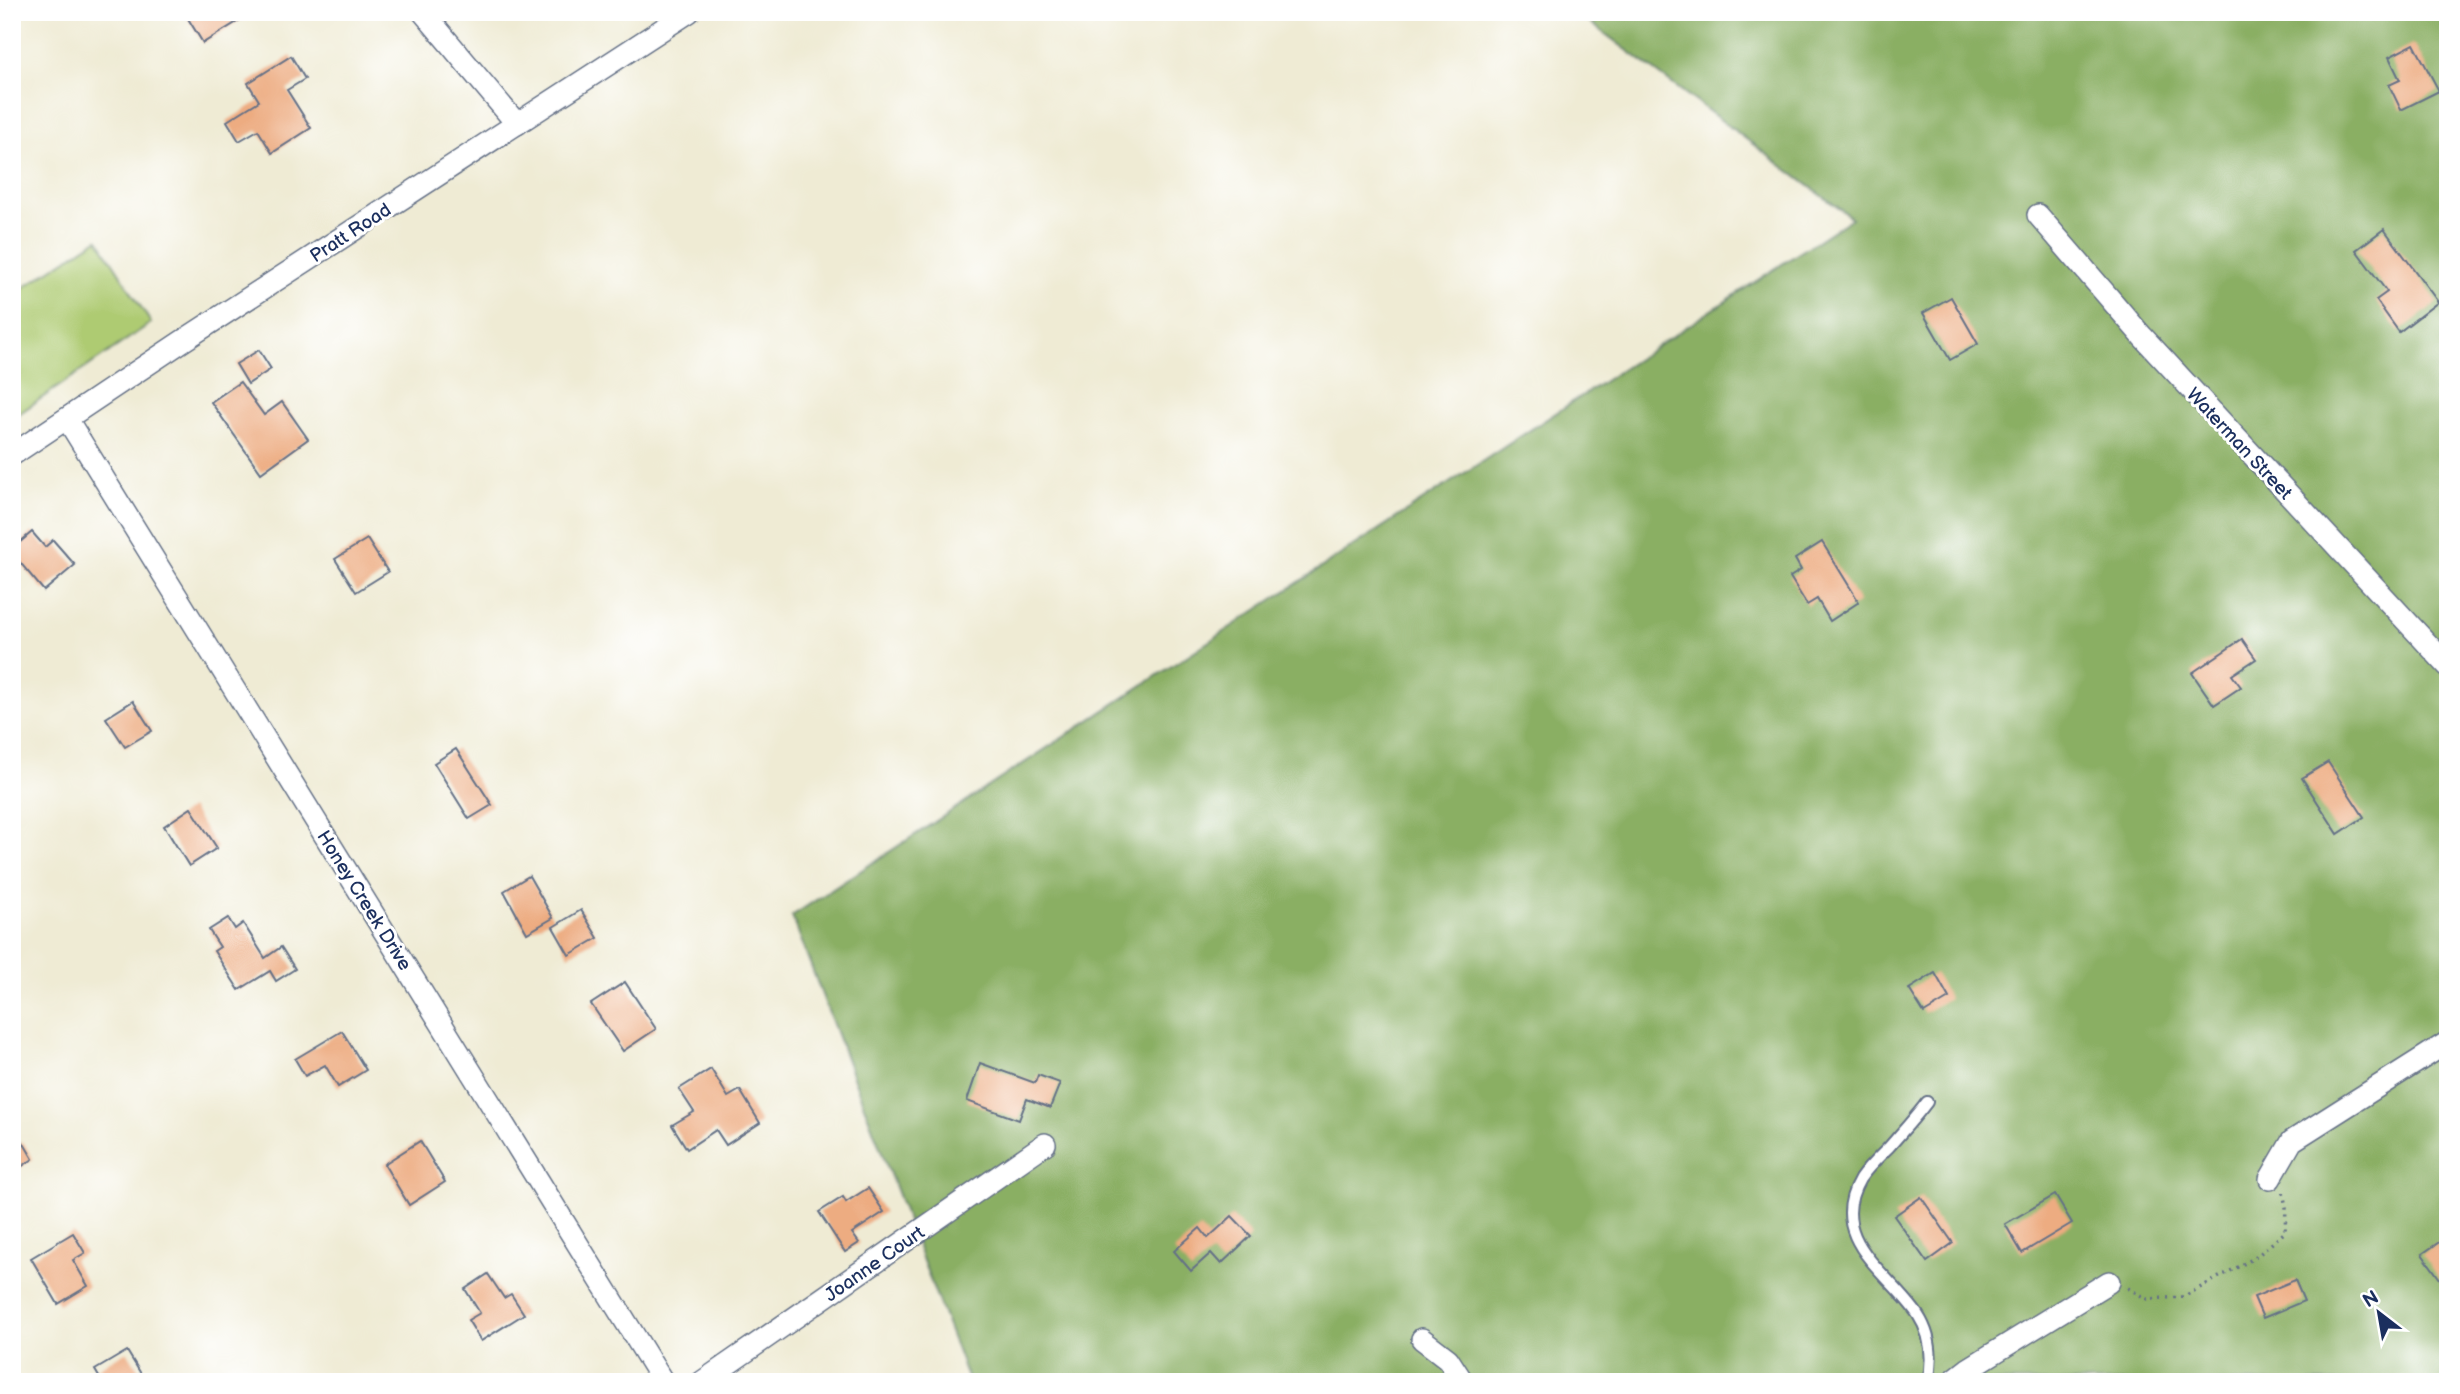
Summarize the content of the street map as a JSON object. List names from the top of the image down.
{
  "streets": {
    "street": [
      "Pratt Road",
      "Waterman Street",
      "Honey Creek Drive",
      "Joanne Court"
    ]
  },
  "crossings": [
    ["Pratt Road", "Honey Creek Drive"]
  ],
  "north": "top left"
}
